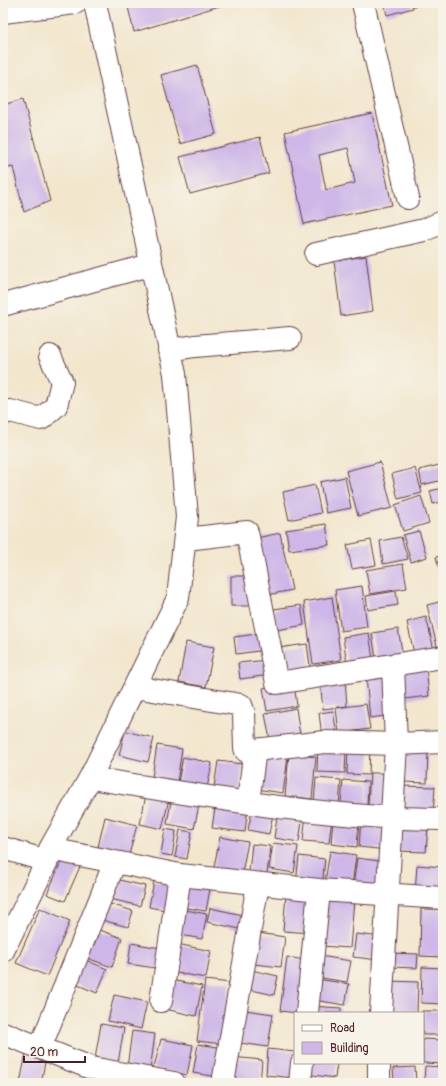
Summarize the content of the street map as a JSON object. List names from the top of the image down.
{
  "legend": ["Road", "Building"],
  "scale_bar": "20 m"
}
